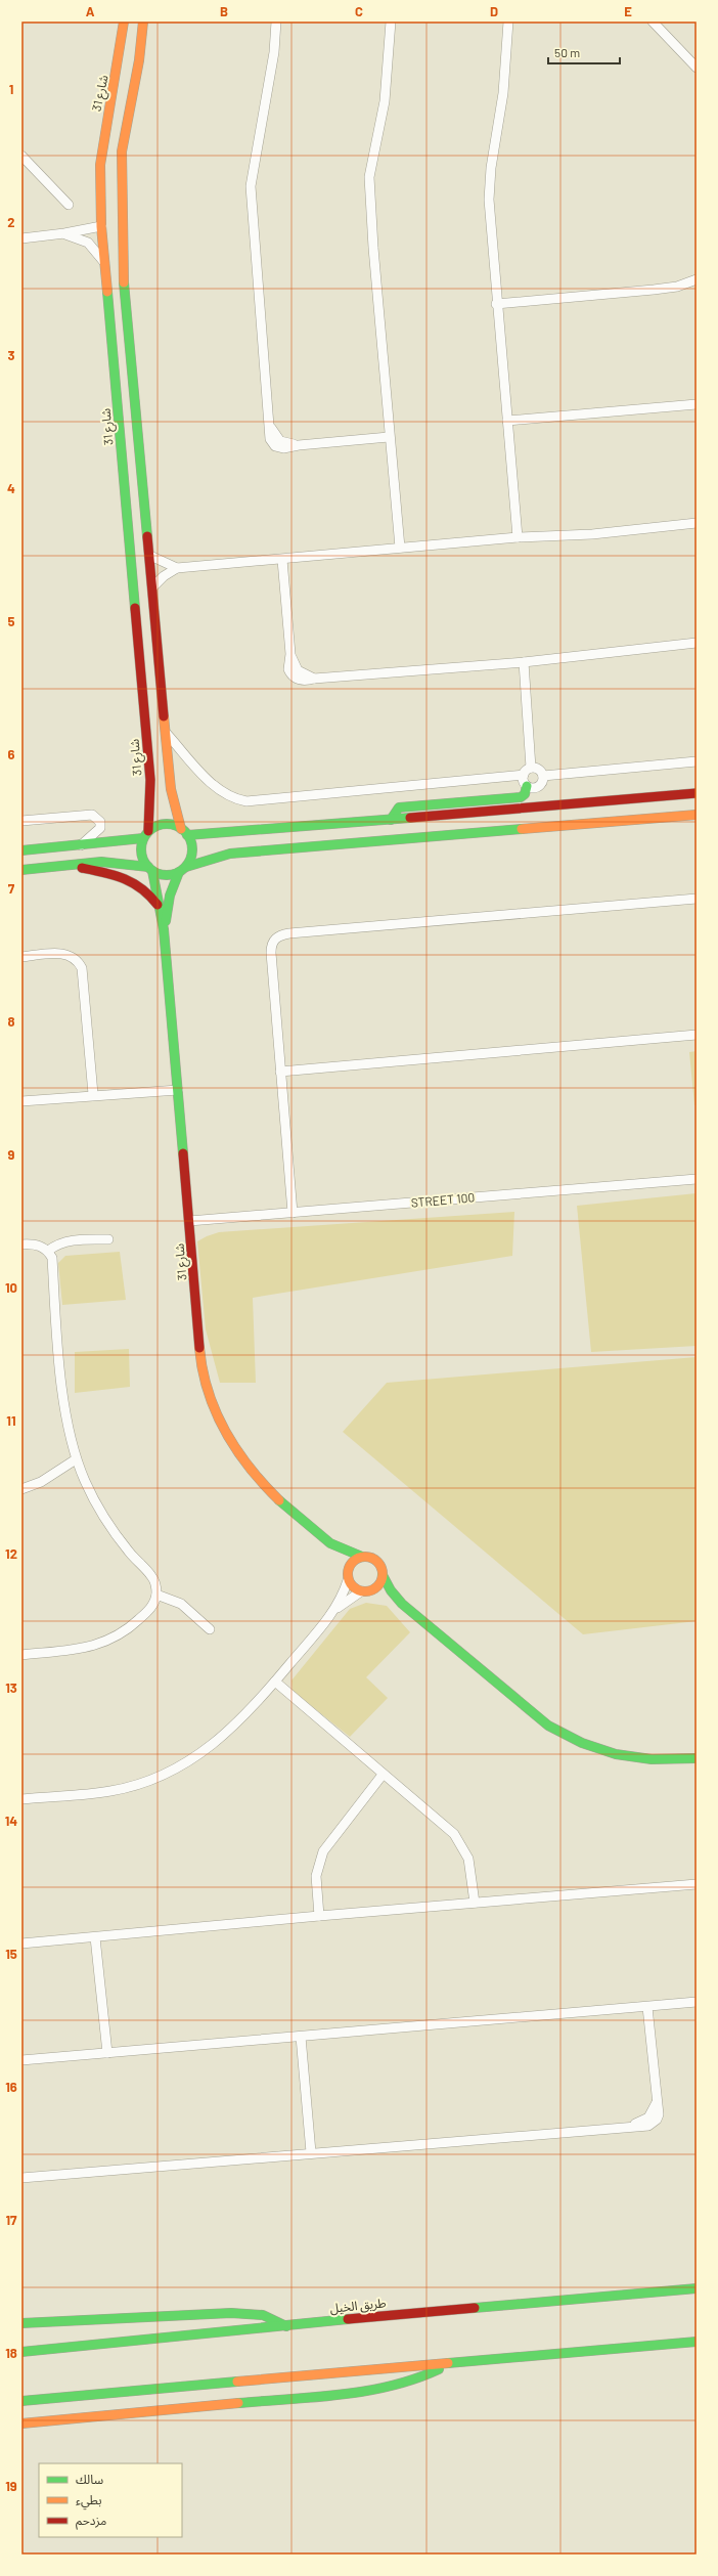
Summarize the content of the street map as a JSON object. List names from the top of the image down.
{
  "streets": {
    "main road": ["شارع 31", "طريق الخيل"],
    "street": ["STREET 100"]
  },
  "crossings": [
    ["شارع 31", "STREET 100"]
  ],
  "legend": ["سالك", "بطيء", "مزدحم"],
  "scale_bar": "50 m",
  "grid": {
    "columns": [
      "A",
      "B",
      "C",
      "D",
      "E"
    ],
    "rows": [
      "1",
      "2",
      "3",
      "4",
      "5",
      "6",
      "7",
      "8",
      "9",
      "10",
      "11",
      "12",
      "13",
      "14",
      "15",
      "16",
      "17",
      "18",
      "19"
    ]
  }
}
